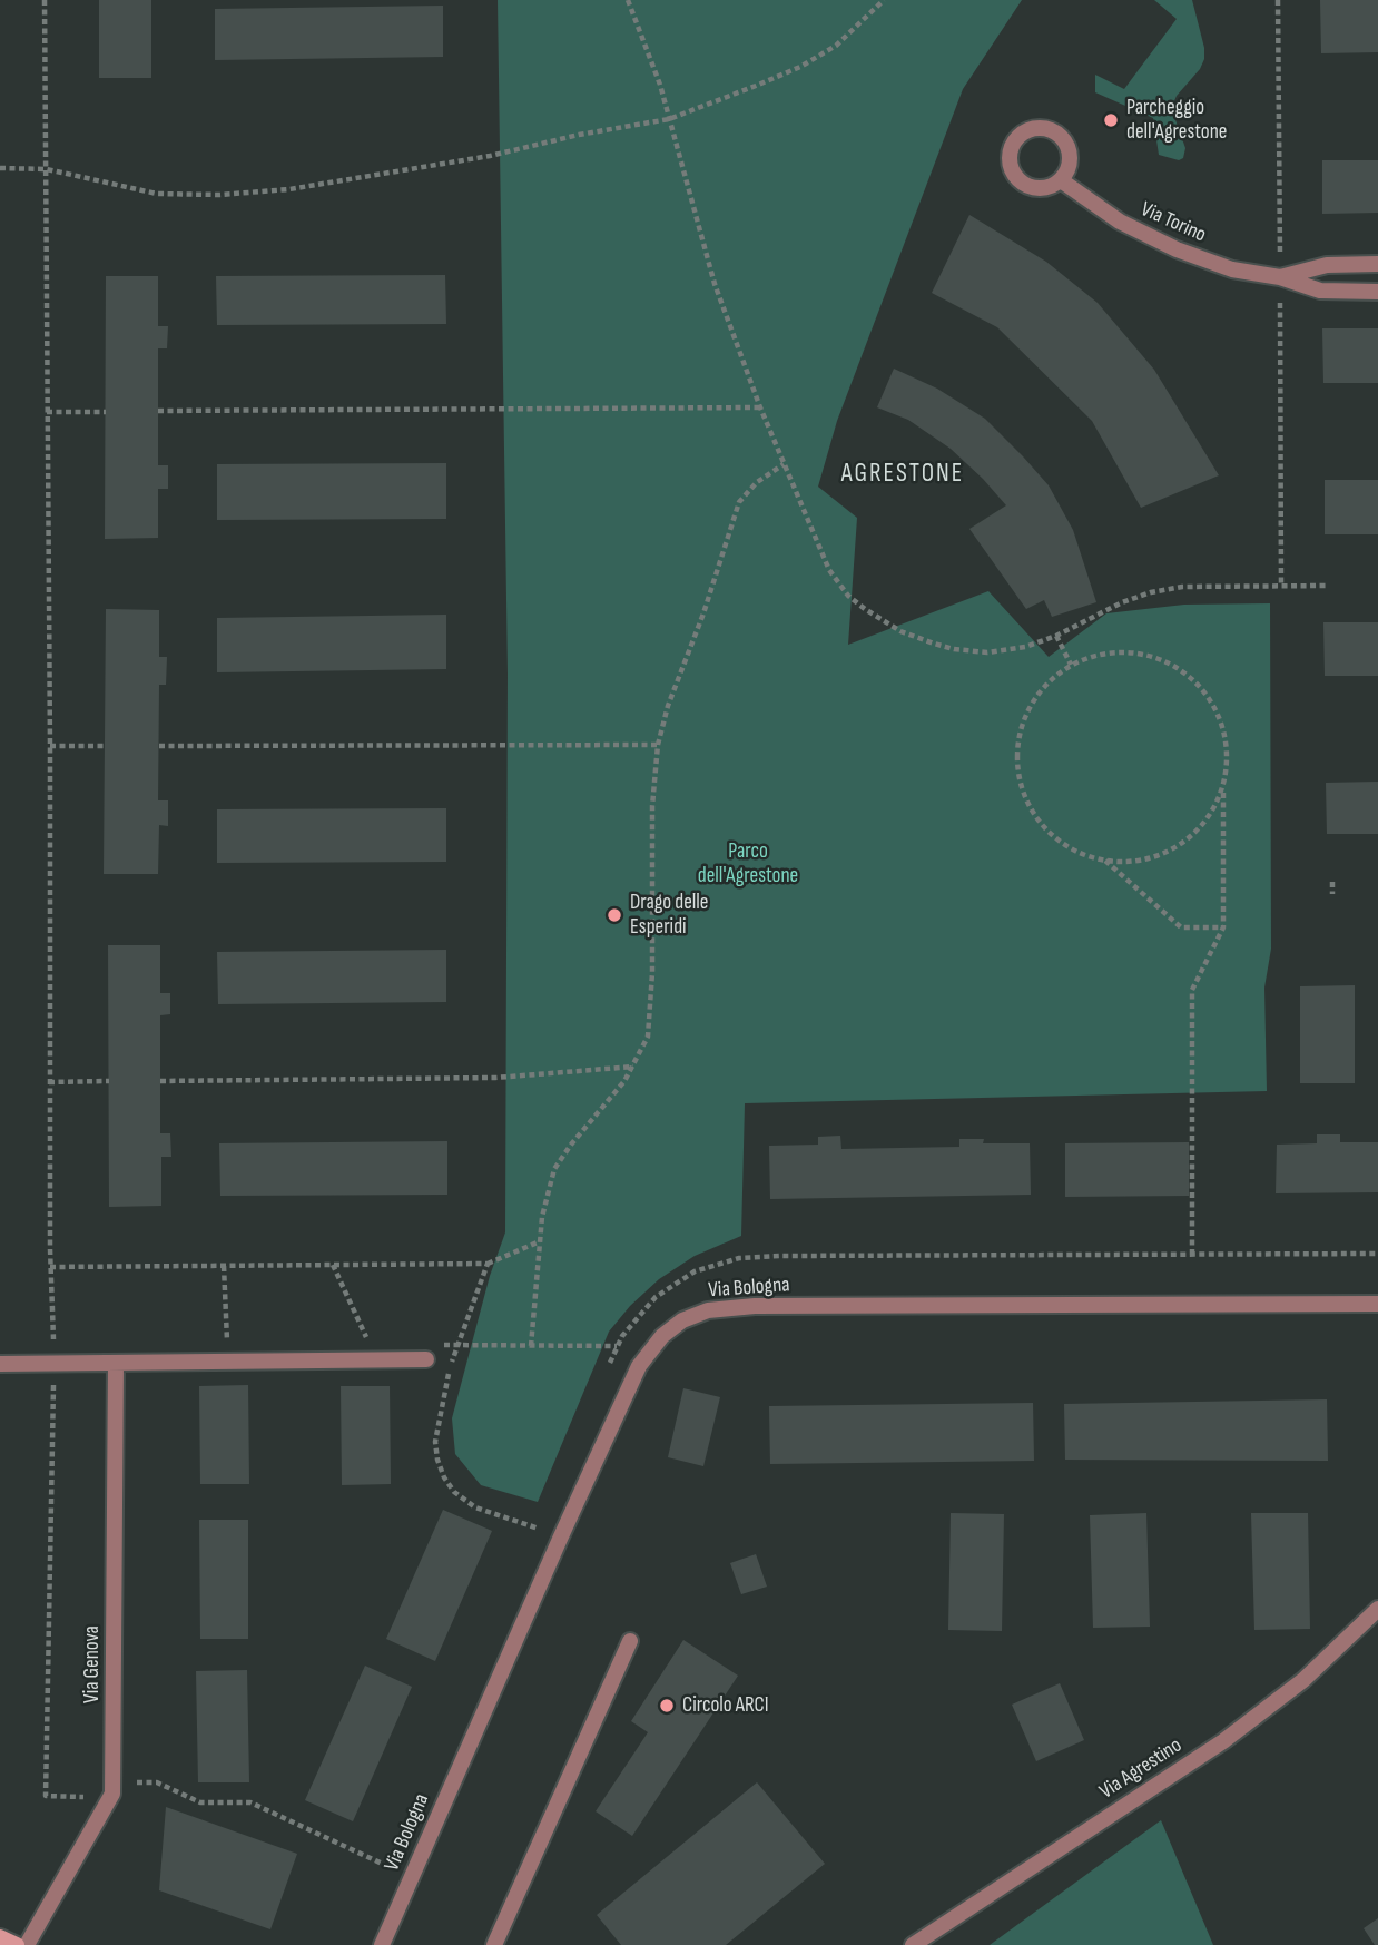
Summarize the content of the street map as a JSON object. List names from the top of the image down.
{
  "streets": {
    "street": [
      "Via Torino",
      "Via Bologna",
      "Via Genova",
      "Via Agrestino"
    ]
  },
  "districts": ["AGRESTONE"],
  "parks": ["Parco dell'Agrestone"],
  "places": ["Parcheggio dell'Agrestone", "Drago delle Esperidi", "Circolo ARCI"]
}
